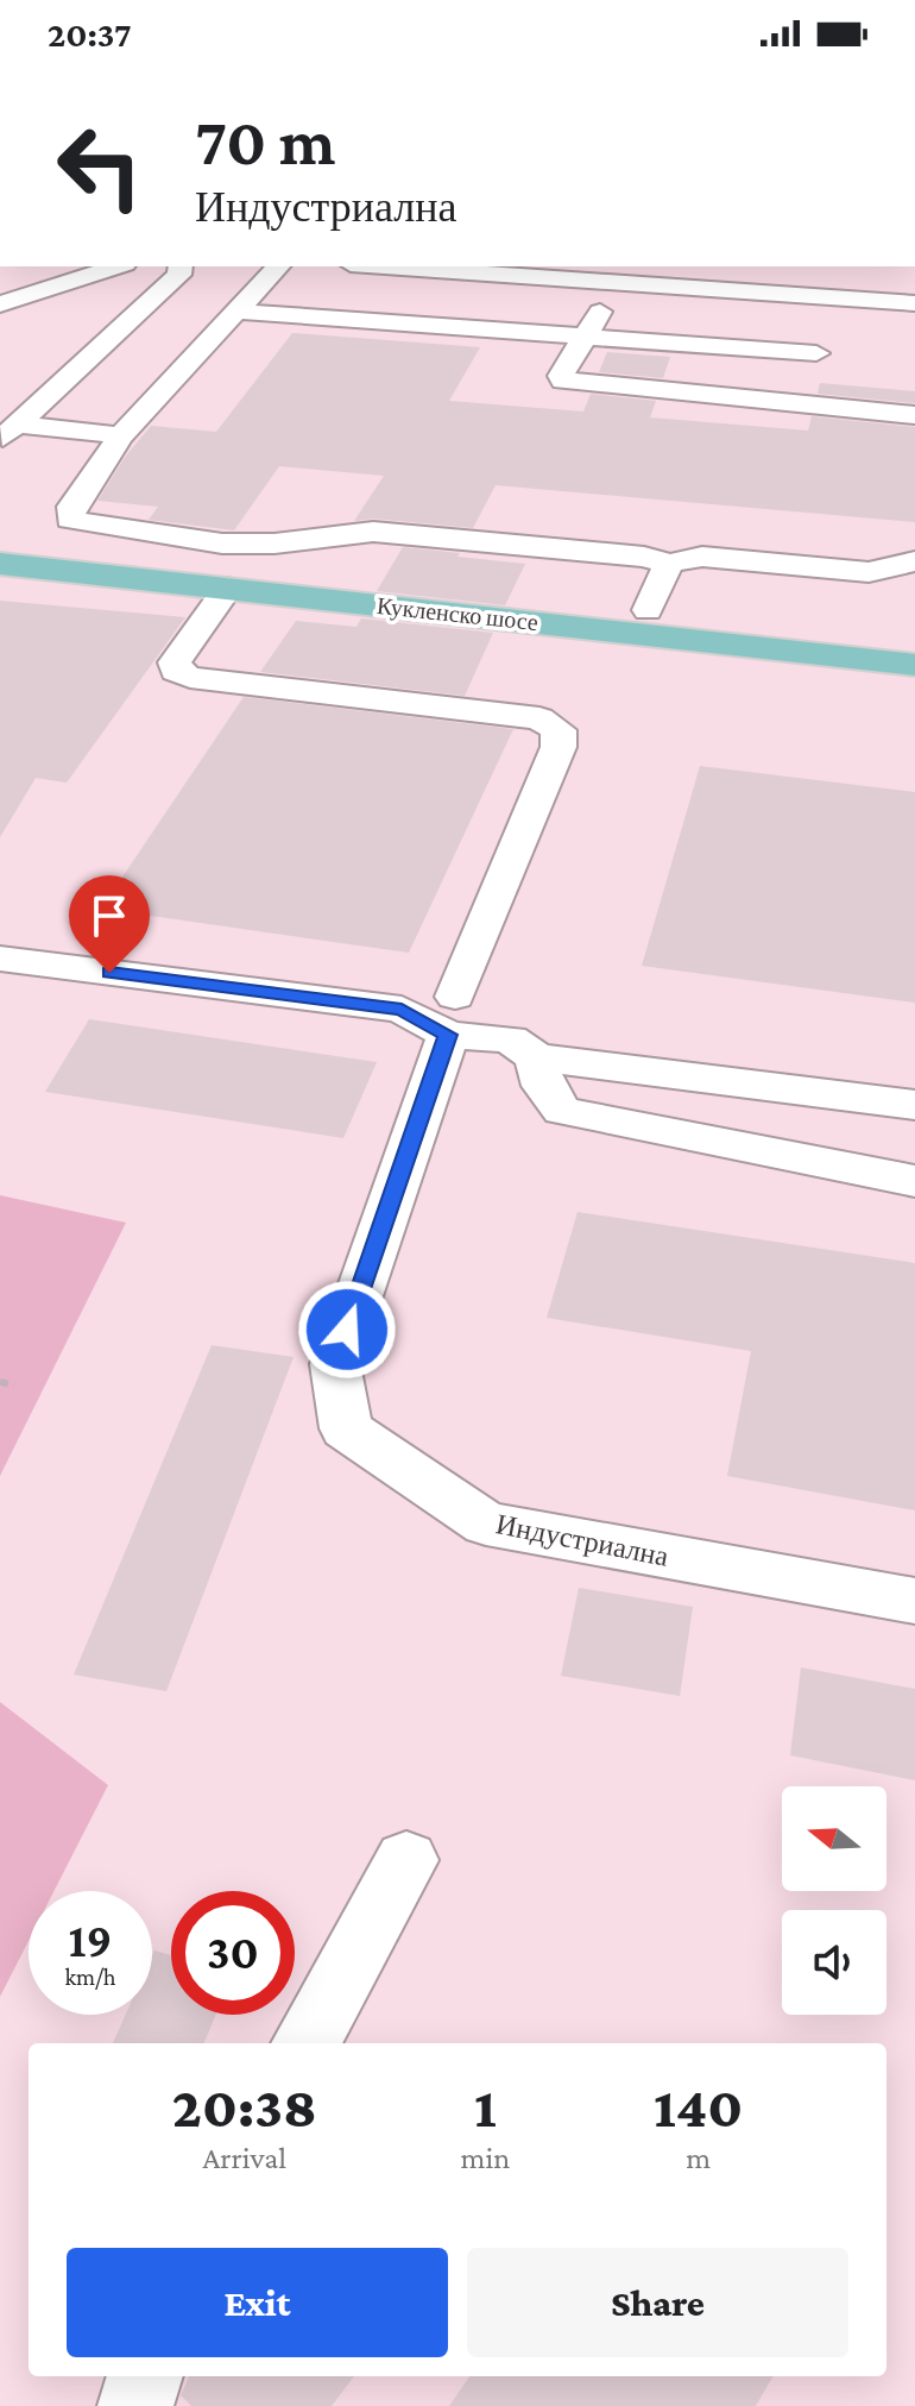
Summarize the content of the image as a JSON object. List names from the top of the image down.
{
  "streets": {
    "main road": ["Кукленско шосе"],
    "street": ["Индустриална"]
  },
  "crossings": [
    ["Кукленско шосе", "Индустриална"]
  ],
  "north": "left",
  "page": {
    "status": "20:37",
    "turn": ["70 m", "Индустриална"],
    "speed": "19 km/h",
    "limit": "30",
    "eta": [
      "20:38",
      "Arrival",
      "1",
      "min",
      "140",
      "m"
    ],
    "buttons": ["Exit", "Share"]
  }
}
